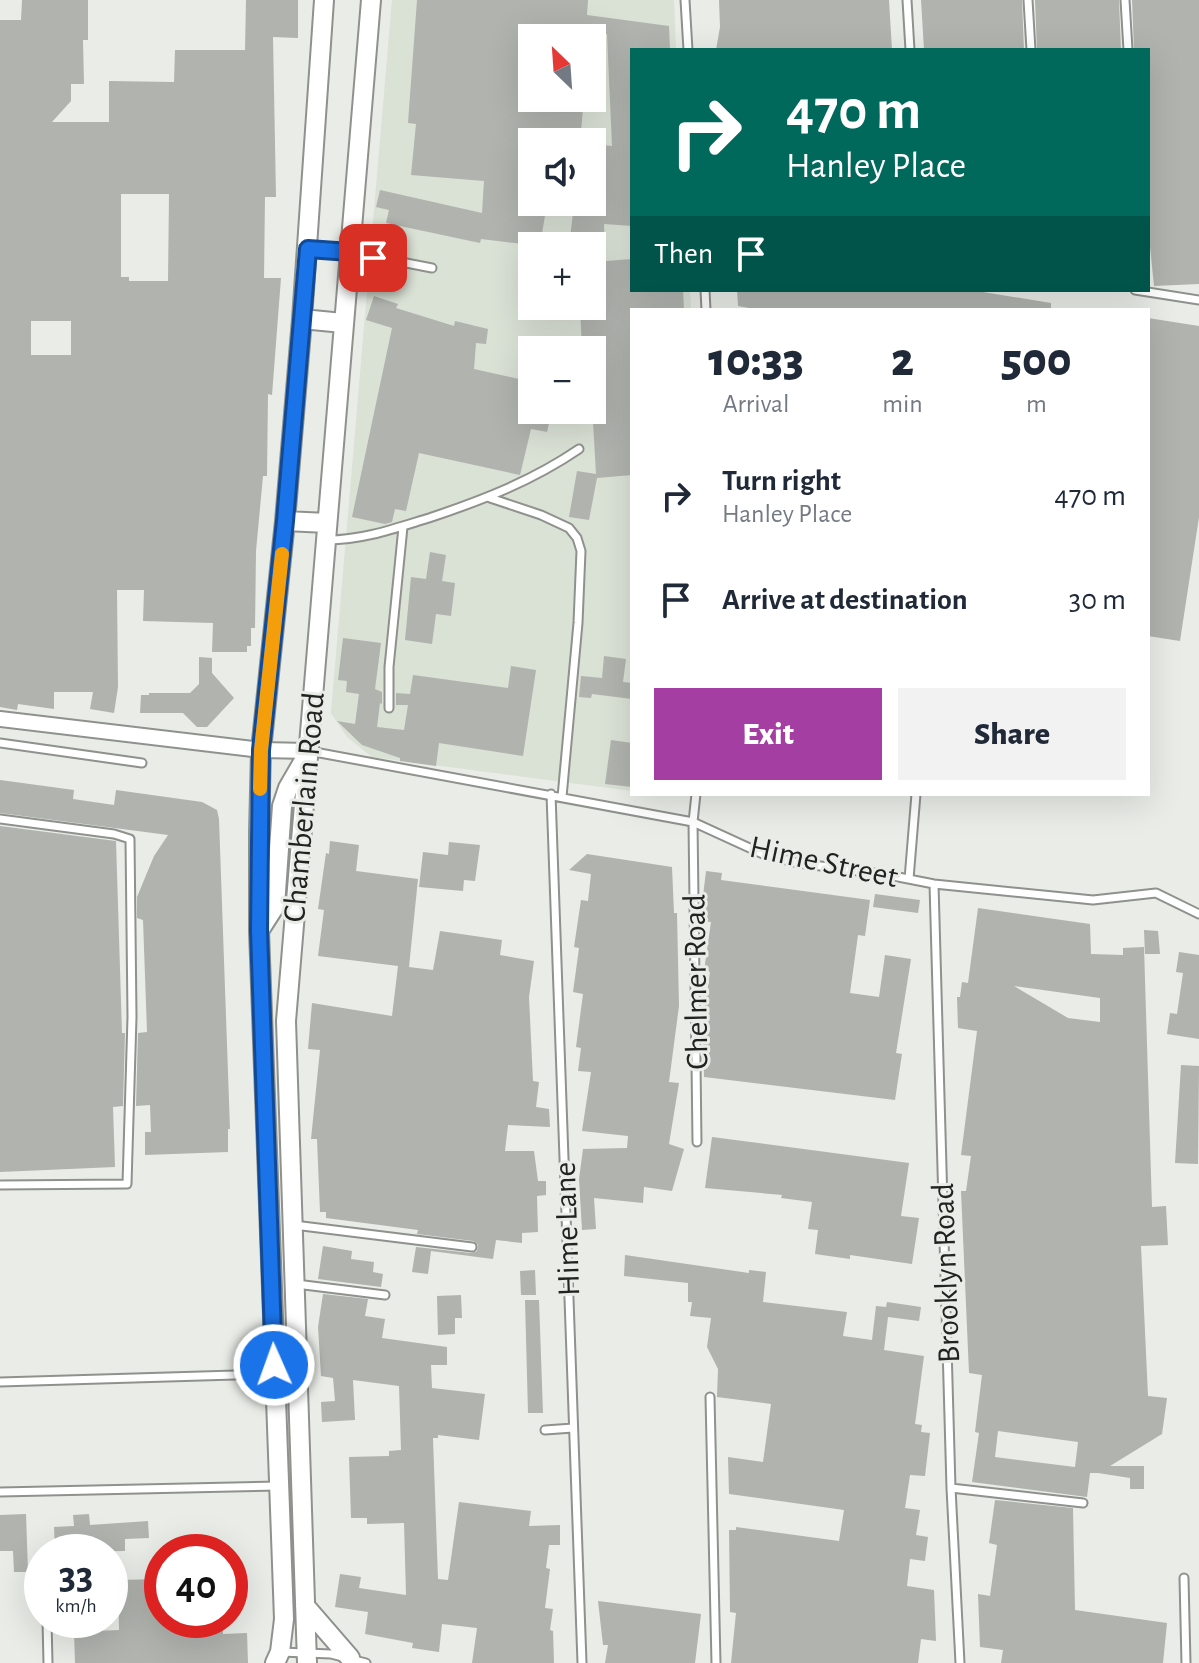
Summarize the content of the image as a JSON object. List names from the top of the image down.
{
  "streets": {
    "street": ["Chamberlain Road", "Hime Street"],
    "lane": ["Chelmer Road", "Hime Lane", "Brooklyn Road"]
  },
  "crossings": [
    ["Chamberlain Road", "Hime Street"],
    ["Hime Street", "Chelmer Road"],
    ["Hime Street", "Hime Lane"],
    ["Hime Street", "Brooklyn Road"]
  ],
  "north": "top left",
  "page": {
    "map_buttons": ["+", "−"],
    "turn": ["470 m", "Hanley Place"],
    "then": "Then",
    "eta": [
      "10:33",
      "Arrival",
      "2",
      "min",
      "500",
      "m"
    ],
    "list": [
      {
        "name": "Turn right",
        "note": "Hanley Place",
        "value": "470 m"
      },
      {
        "name": "Arrive at destination",
        "value": "30 m"
      }
    ],
    "buttons": ["Exit", "Share"],
    "speed": "33 km/h",
    "limit": "40"
  }
}
